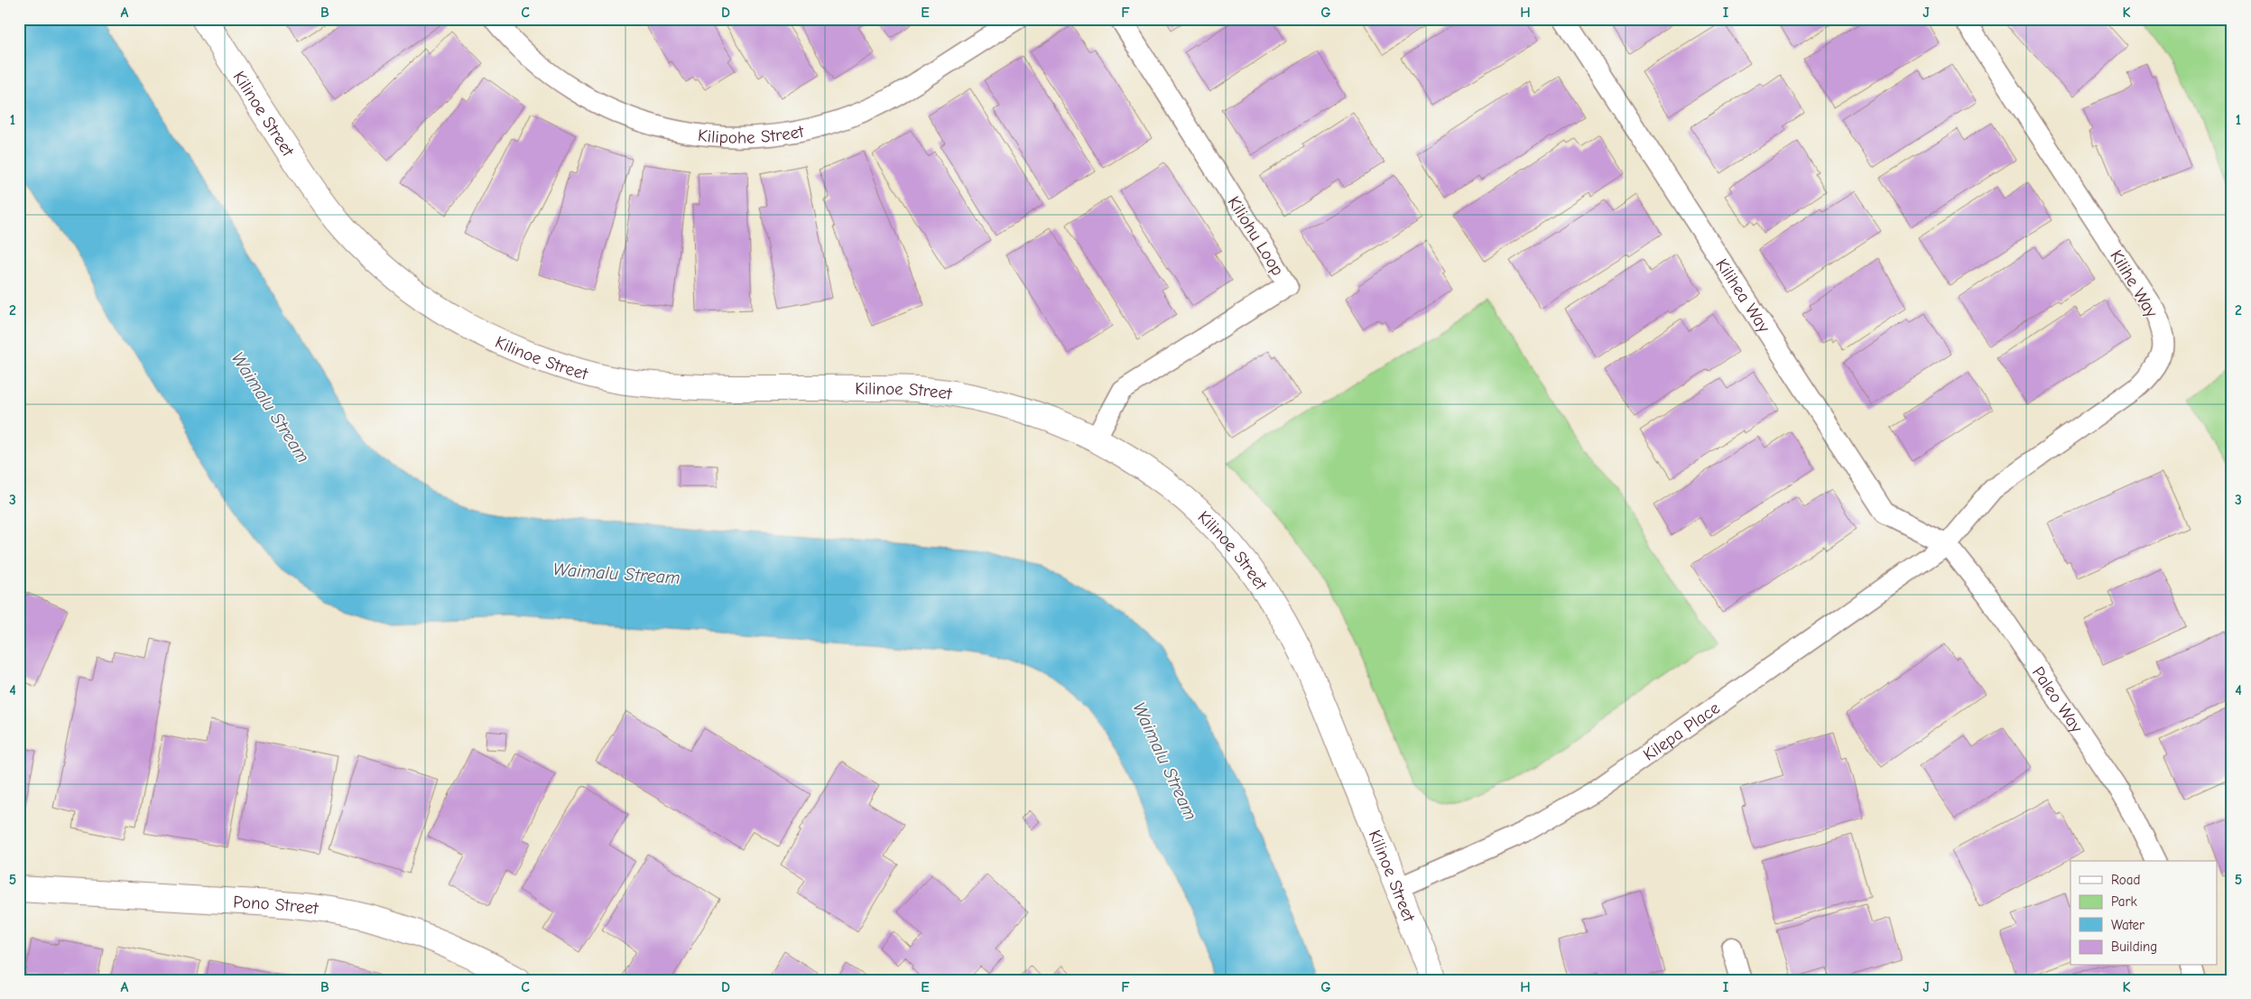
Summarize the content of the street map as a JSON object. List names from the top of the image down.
{
  "streets": {
    "street": ["Kilinoe Street", "Pono Street"],
    "lane": [
      "Kilipohe Street",
      "Kiliohu Loop",
      "Kilihe Way",
      "Kilihea Way",
      "Paleo Way",
      "Kilepa Place"
    ]
  },
  "crossings": [
    ["Kilinoe Street", "Kiliohu Loop"],
    ["Kilinoe Street", "Kilepa Place"],
    ["Kilihe Way", "Kilihea Way"],
    ["Kilihe Way", "Paleo Way"],
    ["Kilihe Way", "Kilepa Place"],
    ["Kilihea Way", "Paleo Way"],
    ["Kilihea Way", "Kilepa Place"],
    ["Paleo Way", "Kilepa Place"]
  ],
  "water": ["Waimalu Stream"],
  "legend": [
    "Road",
    "Park",
    "Water",
    "Building"
  ],
  "grid": {
    "columns": [
      "A",
      "B",
      "C",
      "D",
      "E",
      "F",
      "G",
      "H",
      "I",
      "J",
      "K"
    ],
    "rows": [
      "1",
      "2",
      "3",
      "4",
      "5"
    ]
  }
}
